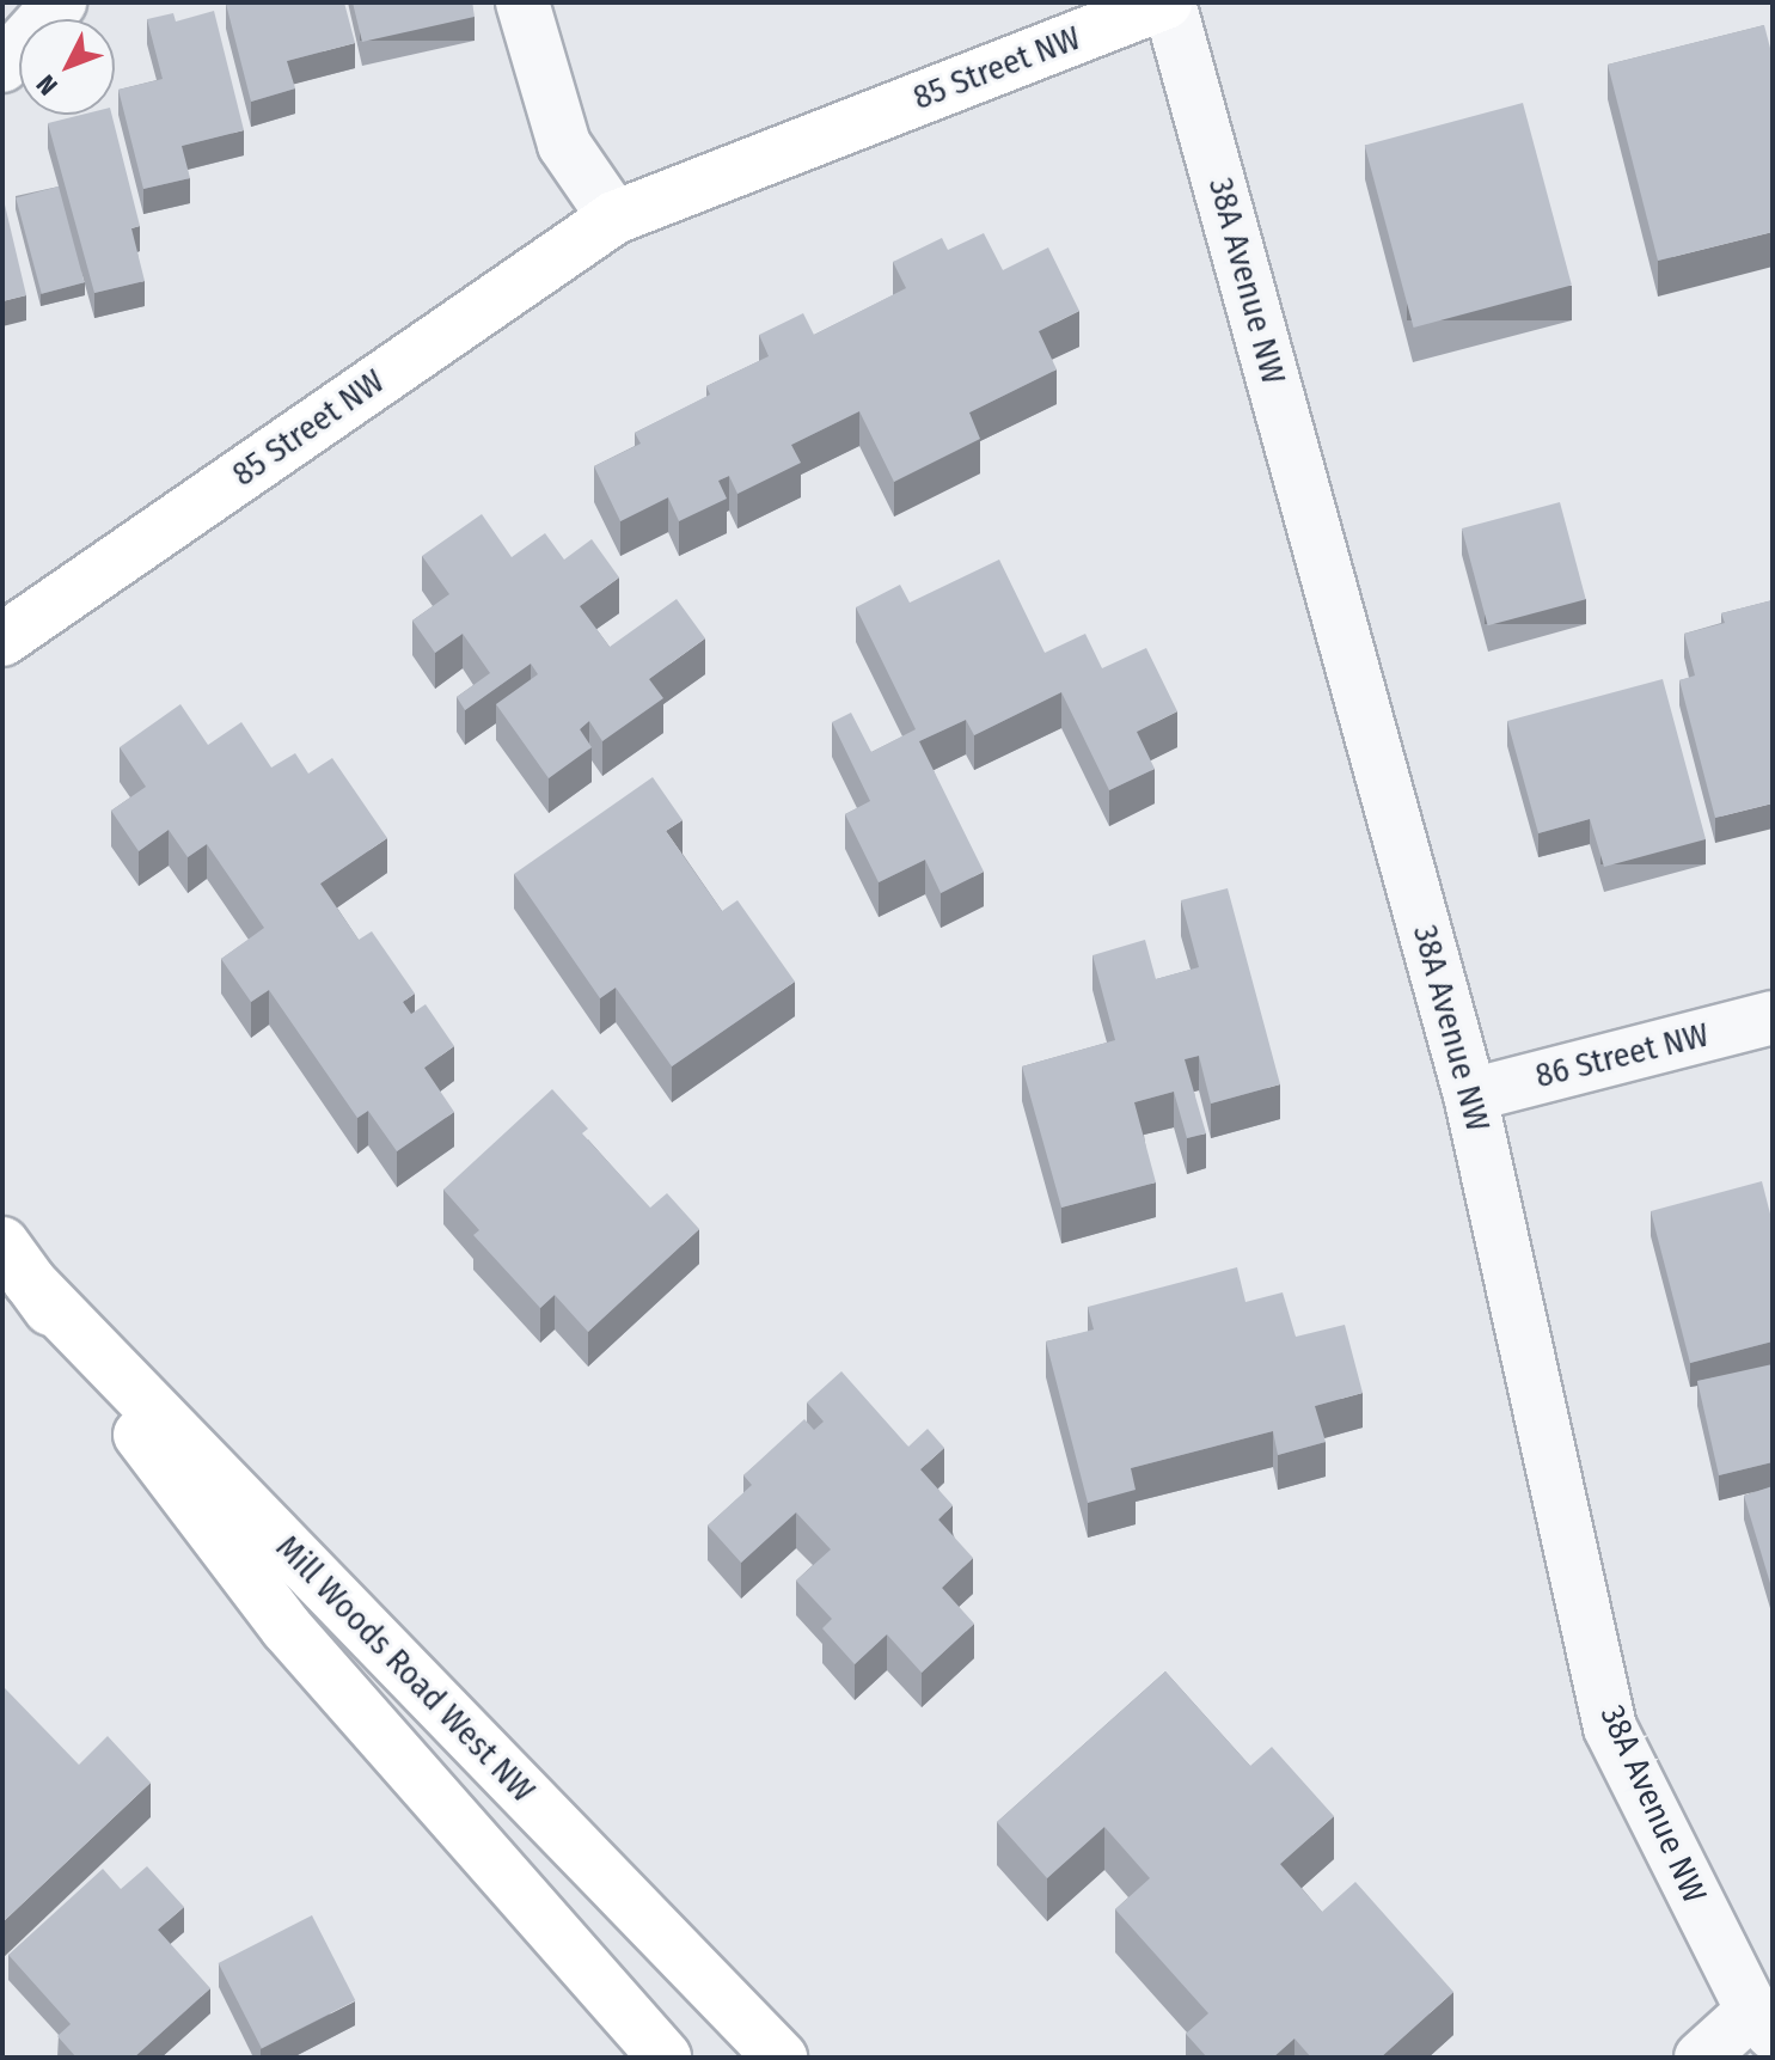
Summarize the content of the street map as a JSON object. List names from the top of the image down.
{
  "streets": {
    "street": [
      "85 Street NW",
      "38A Avenue NW",
      "86 Street NW",
      "Mill Woods Road West NW"
    ]
  },
  "crossings": [
    ["85 Street NW", "38A Avenue NW"],
    ["38A Avenue NW", "86 Street NW"]
  ],
  "north": "bottom left"
}
